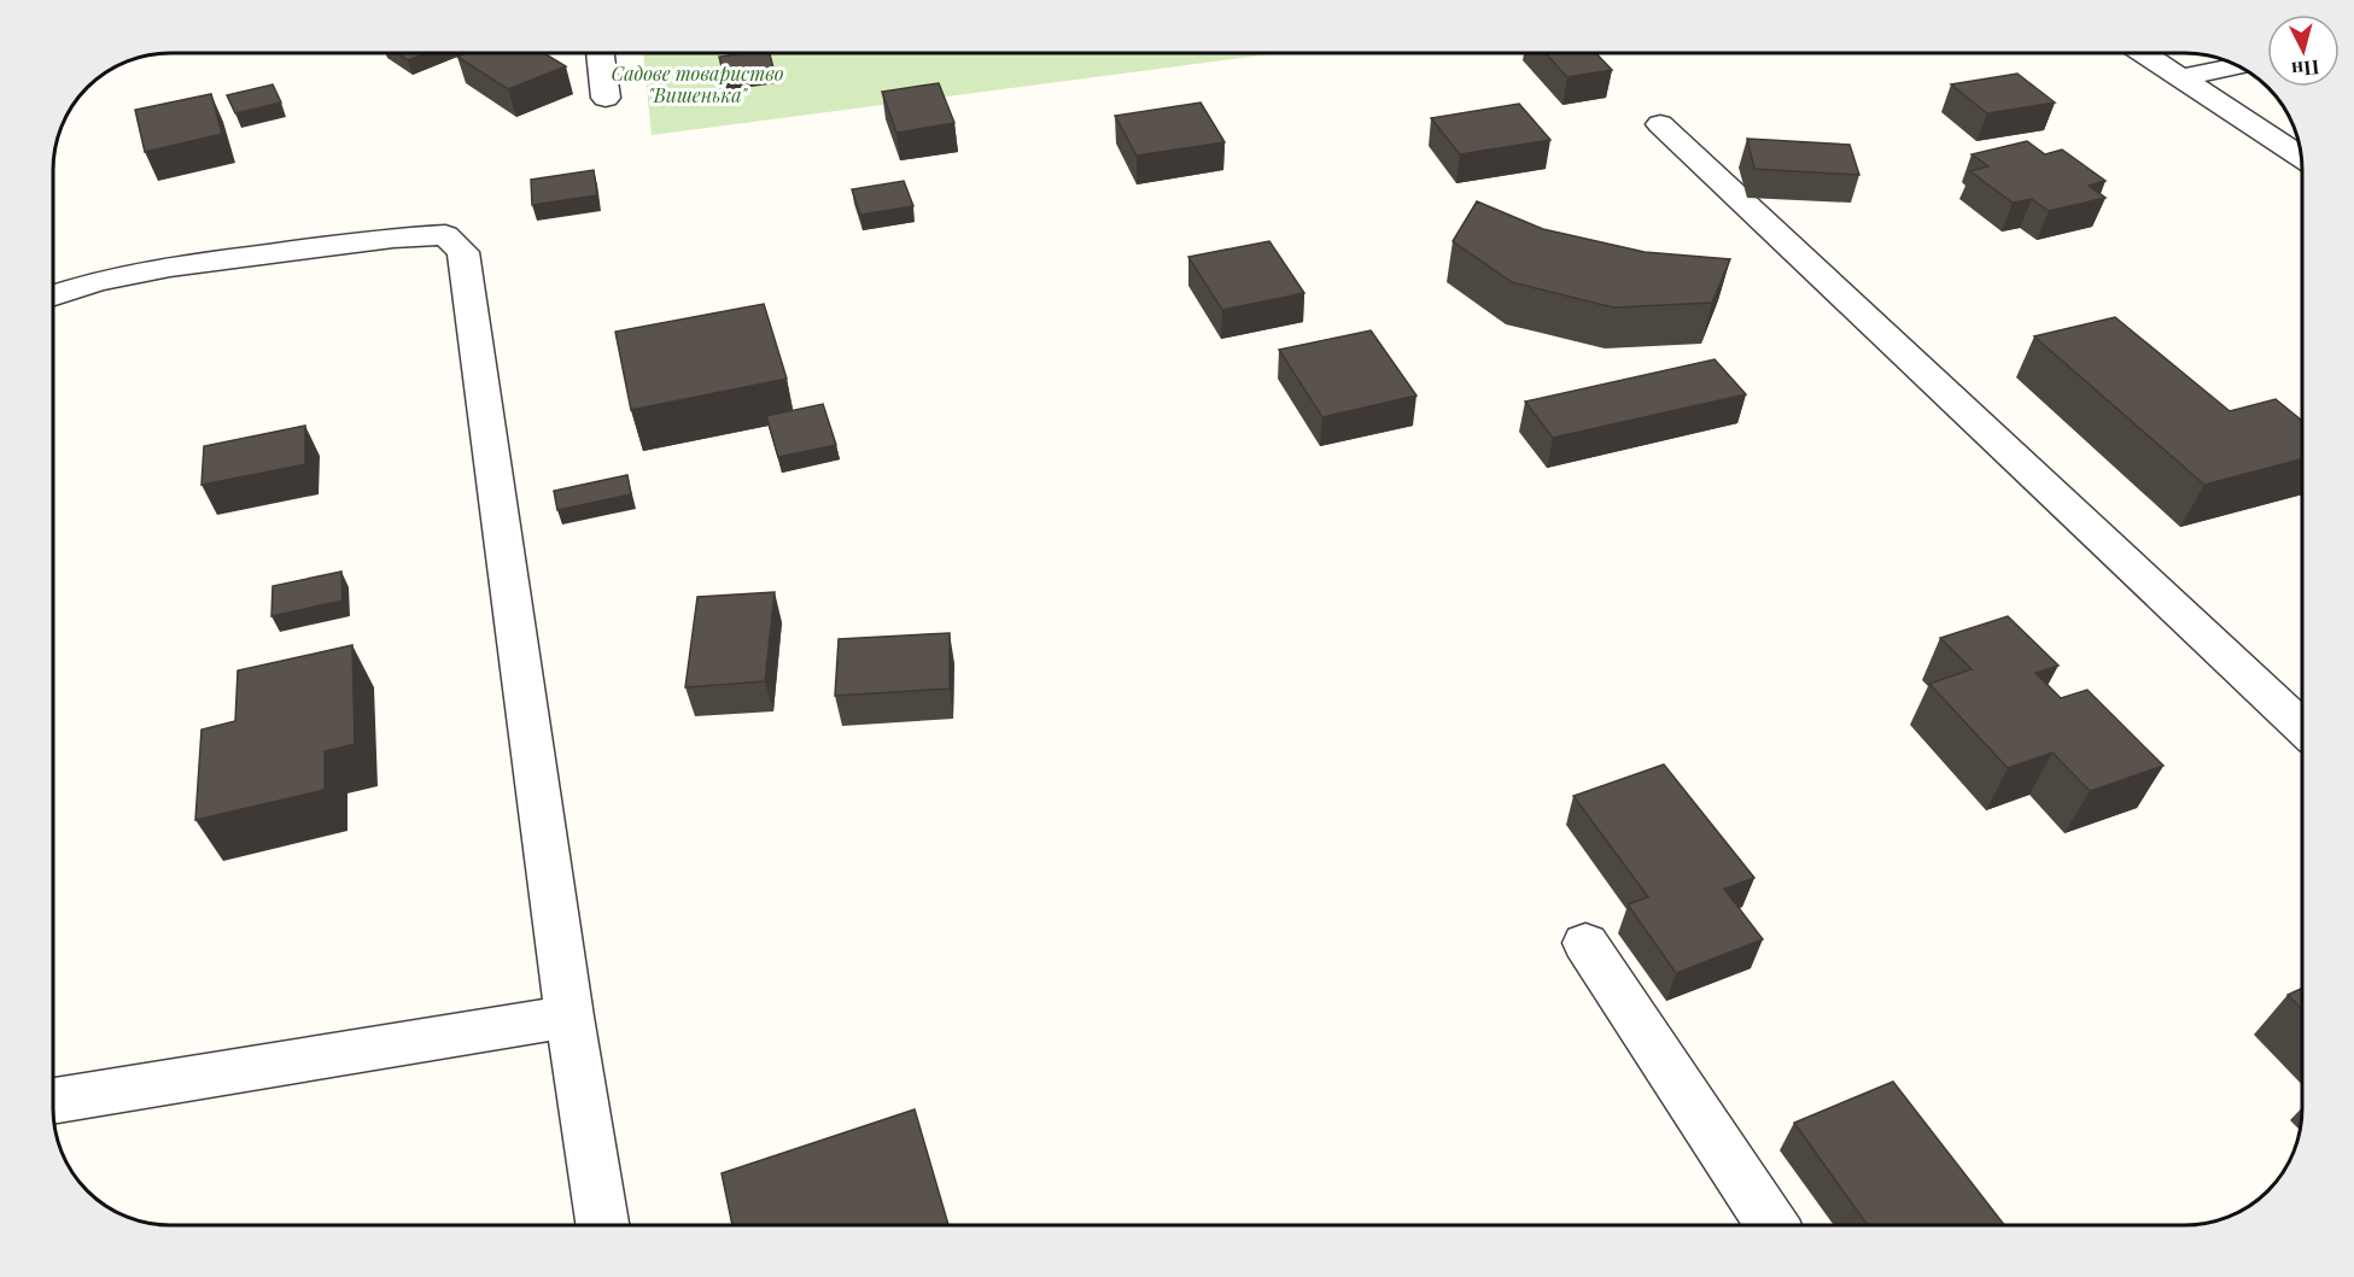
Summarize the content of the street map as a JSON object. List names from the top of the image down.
{
  "parks": ["Садове товариство \"Вишенька\""],
  "north": "bottom"
}
